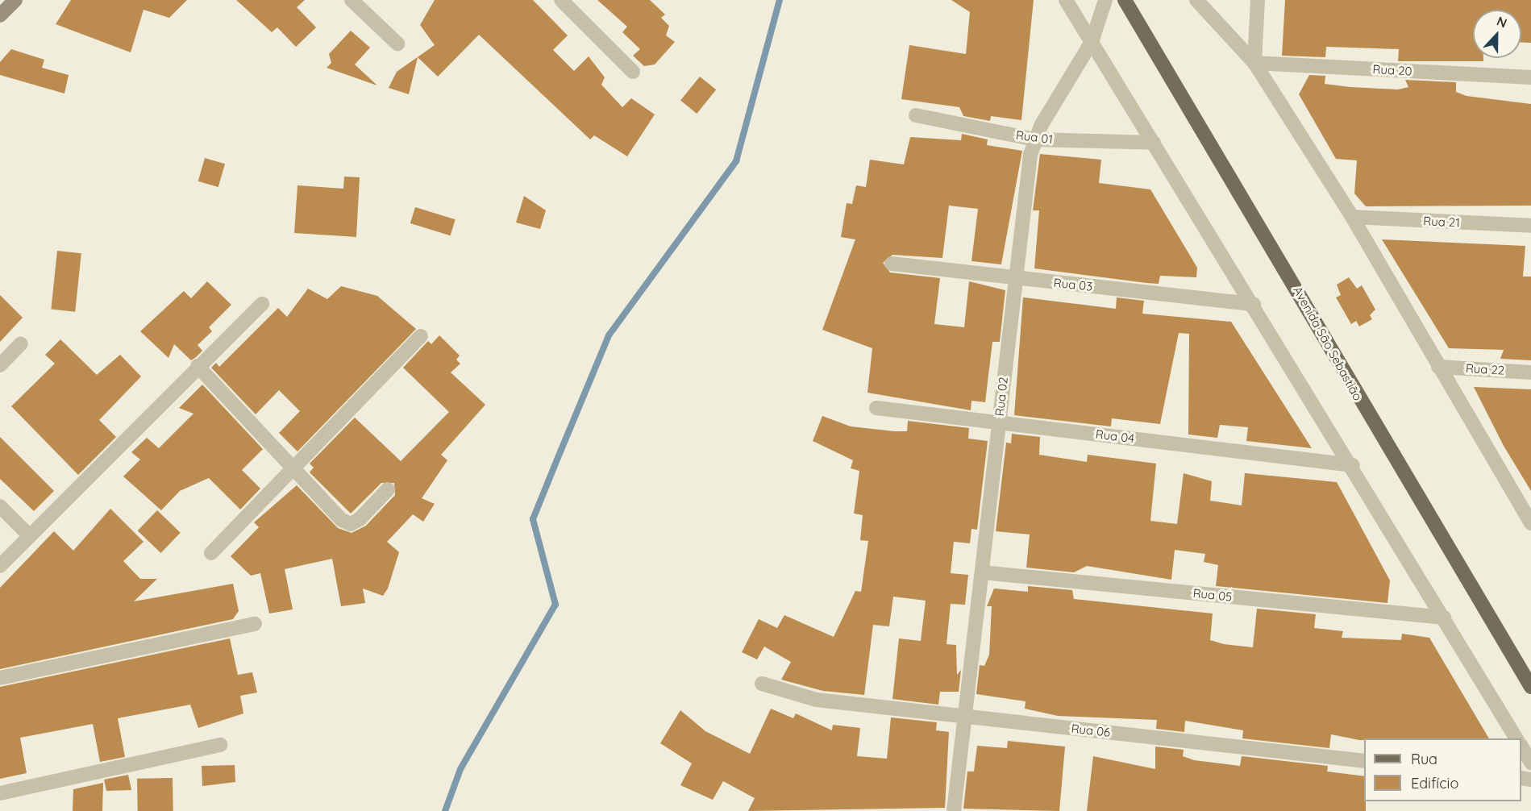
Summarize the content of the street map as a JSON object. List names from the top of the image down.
{
  "streets": {
    "main road": ["Avenida São Sebastião"],
    "street": [
      "Rua 20",
      "Rua 01",
      "Rua 21",
      "Rua 03",
      "Rua 22",
      "Rua 02",
      "Rua 04",
      "Rua 05",
      "Rua 06"
    ]
  },
  "crossings": [
    ["Rua 01", "Rua 02"],
    ["Rua 03", "Rua 02"],
    ["Rua 02", "Rua 04"],
    ["Rua 02", "Rua 05"],
    ["Rua 02", "Rua 06"]
  ],
  "legend": ["Rua", "Edifício"],
  "north": "top"
}
